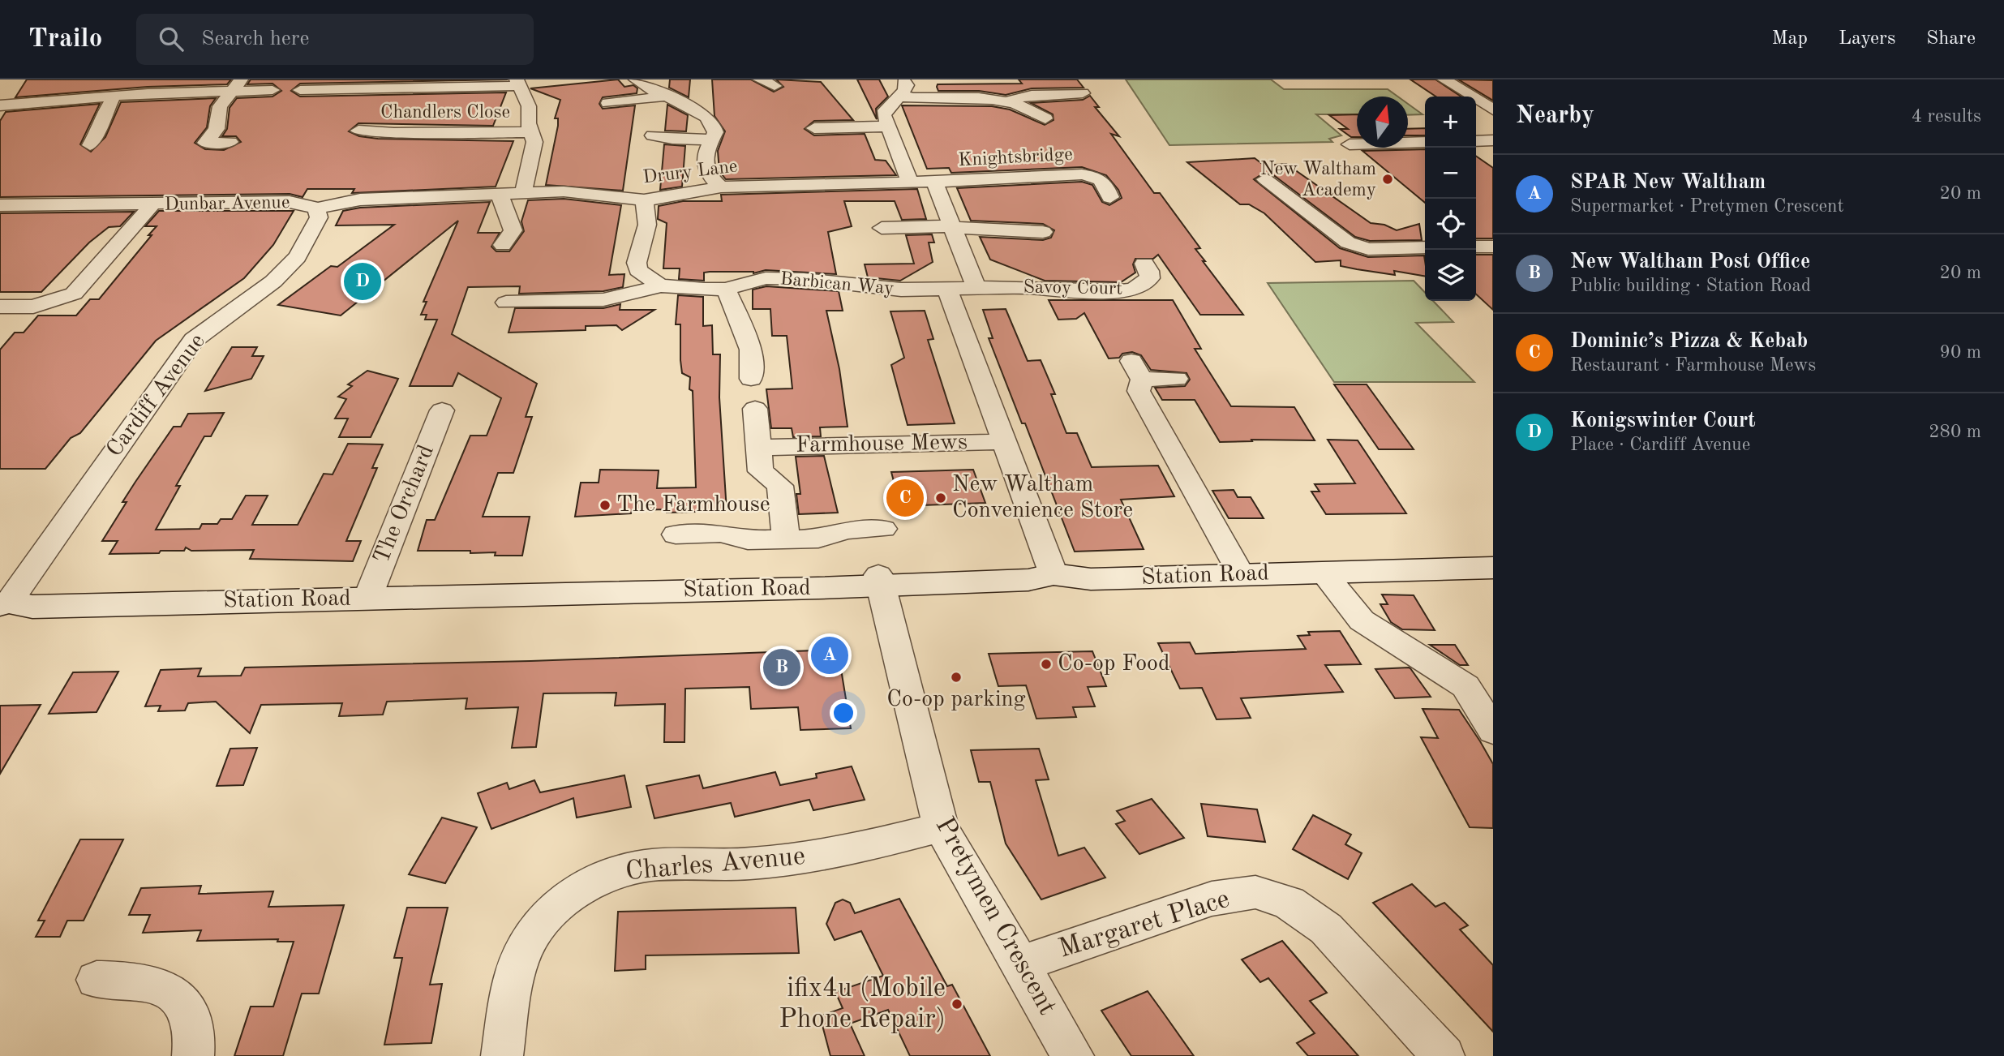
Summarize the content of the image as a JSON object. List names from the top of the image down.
{
  "streets": {
    "main road": ["Station Road"],
    "street": [
      "Chandlers Close",
      "Knightsbridge",
      "Drury Lane",
      "Dunbar Avenue",
      "Barbican Way",
      "Savoy Court",
      "Cardiff Avenue",
      "Farmhouse Mews",
      "The Orchard",
      "Charles Avenue",
      "Pretymen Crescent",
      "Margaret Place"
    ]
  },
  "crossings": [
    ["Knightsbridge", "Drury Lane"],
    ["Drury Lane", "Dunbar Avenue"],
    ["Dunbar Avenue", "Cardiff Avenue"],
    ["Barbican Way", "Savoy Court"],
    ["Cardiff Avenue", "Station Road"],
    ["The Orchard", "Station Road"],
    ["Station Road", "Pretymen Crescent"],
    ["Charles Avenue", "Pretymen Crescent"],
    ["Pretymen Crescent", "Margaret Place"]
  ],
  "places": [
    "New Waltham Academy",
    "New Waltham Convenience Store",
    "The Farmhouse",
    "Co-op Food",
    "Co-op parking",
    "ifix4u (Mobile Phone Repair)"
  ],
  "north": "top",
  "page": {
    "header": "Trailo",
    "search": "Search here",
    "nav": ["Map", "Layers", "Share"],
    "heading": ["Nearby", "4 results"],
    "map_buttons": ["+", "−"],
    "list": [
      {
        "mark": "A",
        "name": "SPAR New Waltham",
        "note": "Supermarket · Pretymen Crescent",
        "value": "20 m"
      },
      {
        "mark": "B",
        "name": "New Waltham Post Office",
        "note": "Public building · Station Road",
        "value": "20 m"
      },
      {
        "mark": "C",
        "name": "Dominic’s Pizza & Kebab",
        "note": "Restaurant · Farmhouse Mews",
        "value": "90 m"
      },
      {
        "mark": "D",
        "name": "Konigswinter Court",
        "note": "Place · Cardiff Avenue",
        "value": "280 m"
      }
    ],
    "pins": [
      "D",
      "C",
      "A",
      "B"
    ]
  }
}
